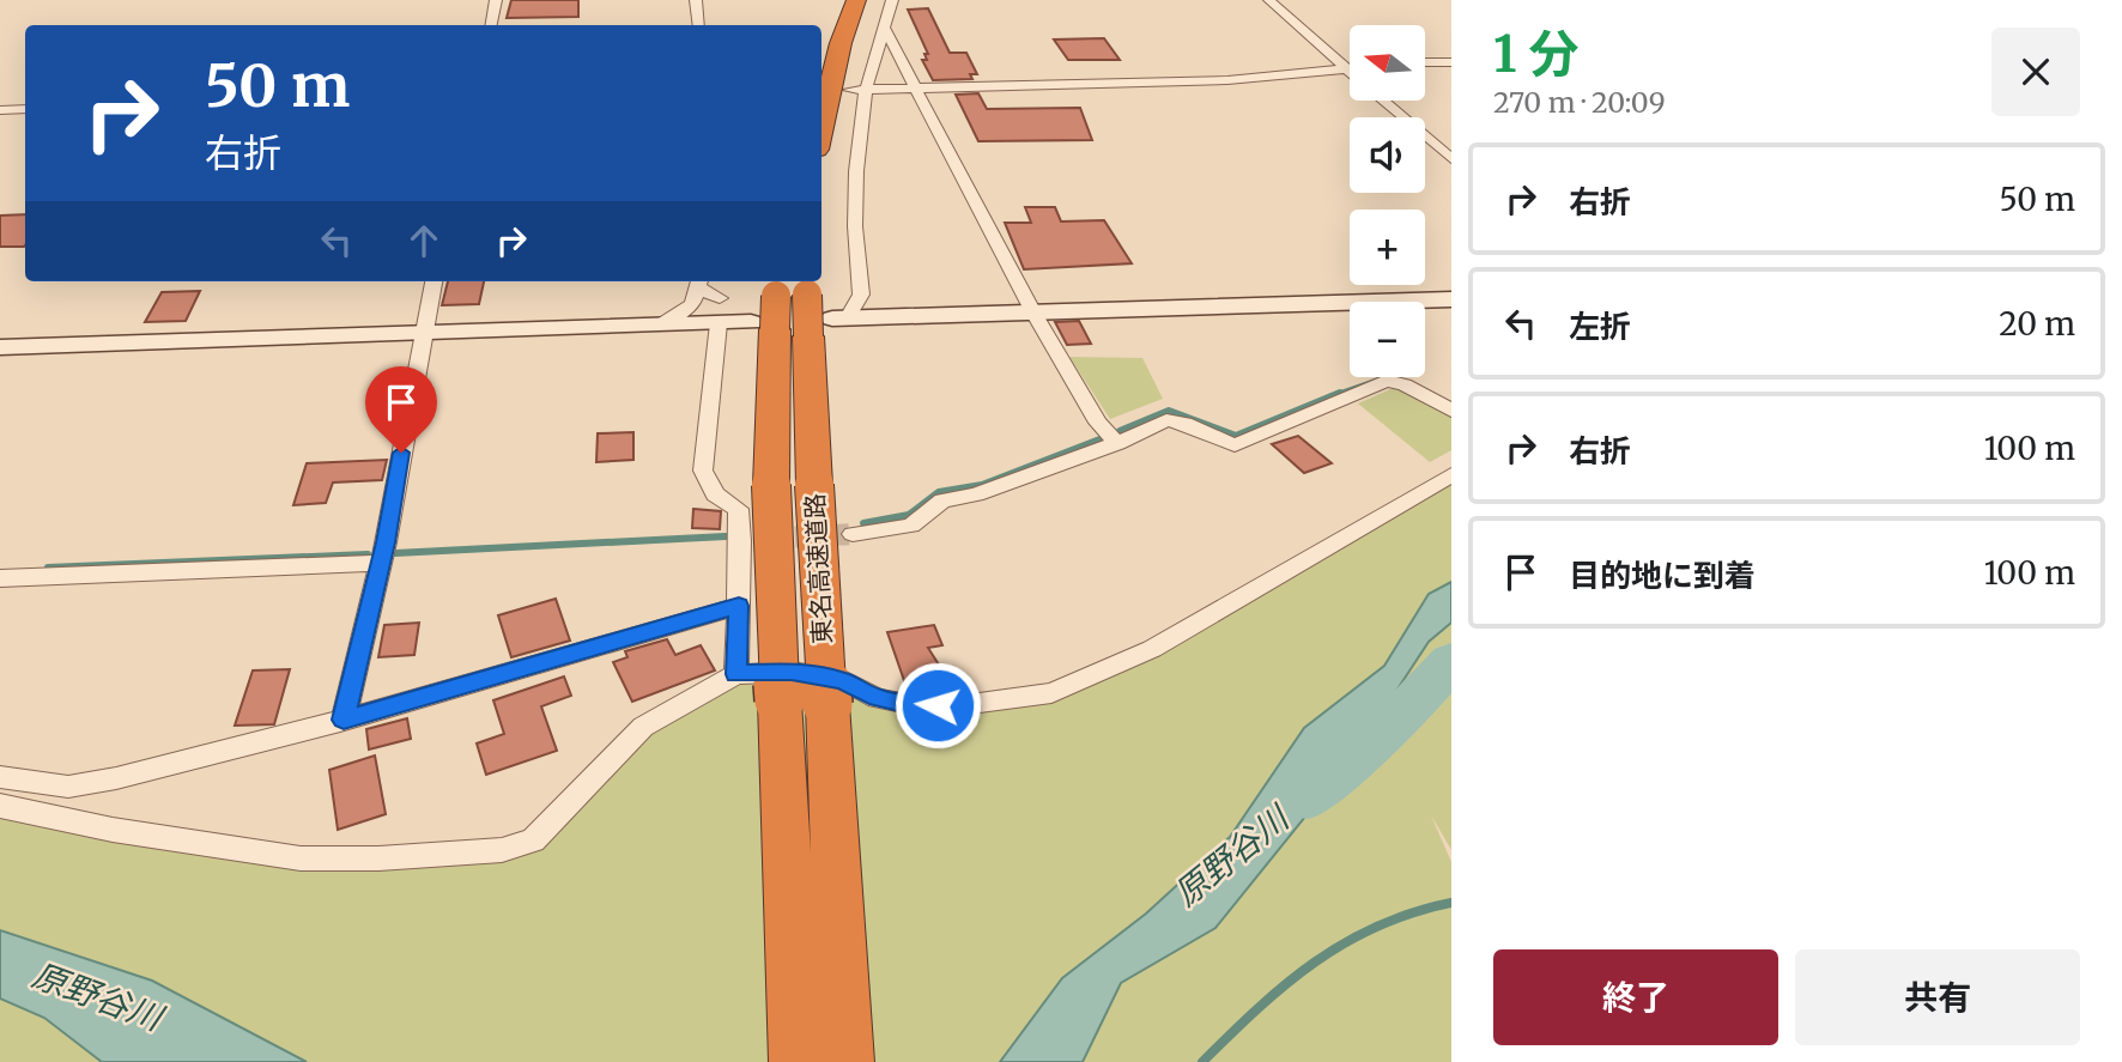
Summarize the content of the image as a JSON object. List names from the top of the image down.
{
  "streets": {
    "highway": ["東名高速道路"]
  },
  "water": ["原野谷川"],
  "north": "left",
  "page": {
    "heading": ["1 分", "270 m · 20:09"],
    "map_buttons": ["+", "−"],
    "turn": ["50 m", "右折"],
    "list": [
      {
        "name": "右折",
        "value": "50 m"
      },
      {
        "name": "左折",
        "value": "20 m"
      },
      {
        "name": "右折",
        "value": "100 m"
      },
      {
        "name": "目的地に到着",
        "value": "100 m"
      }
    ],
    "buttons": ["終了", "共有"]
  }
}
